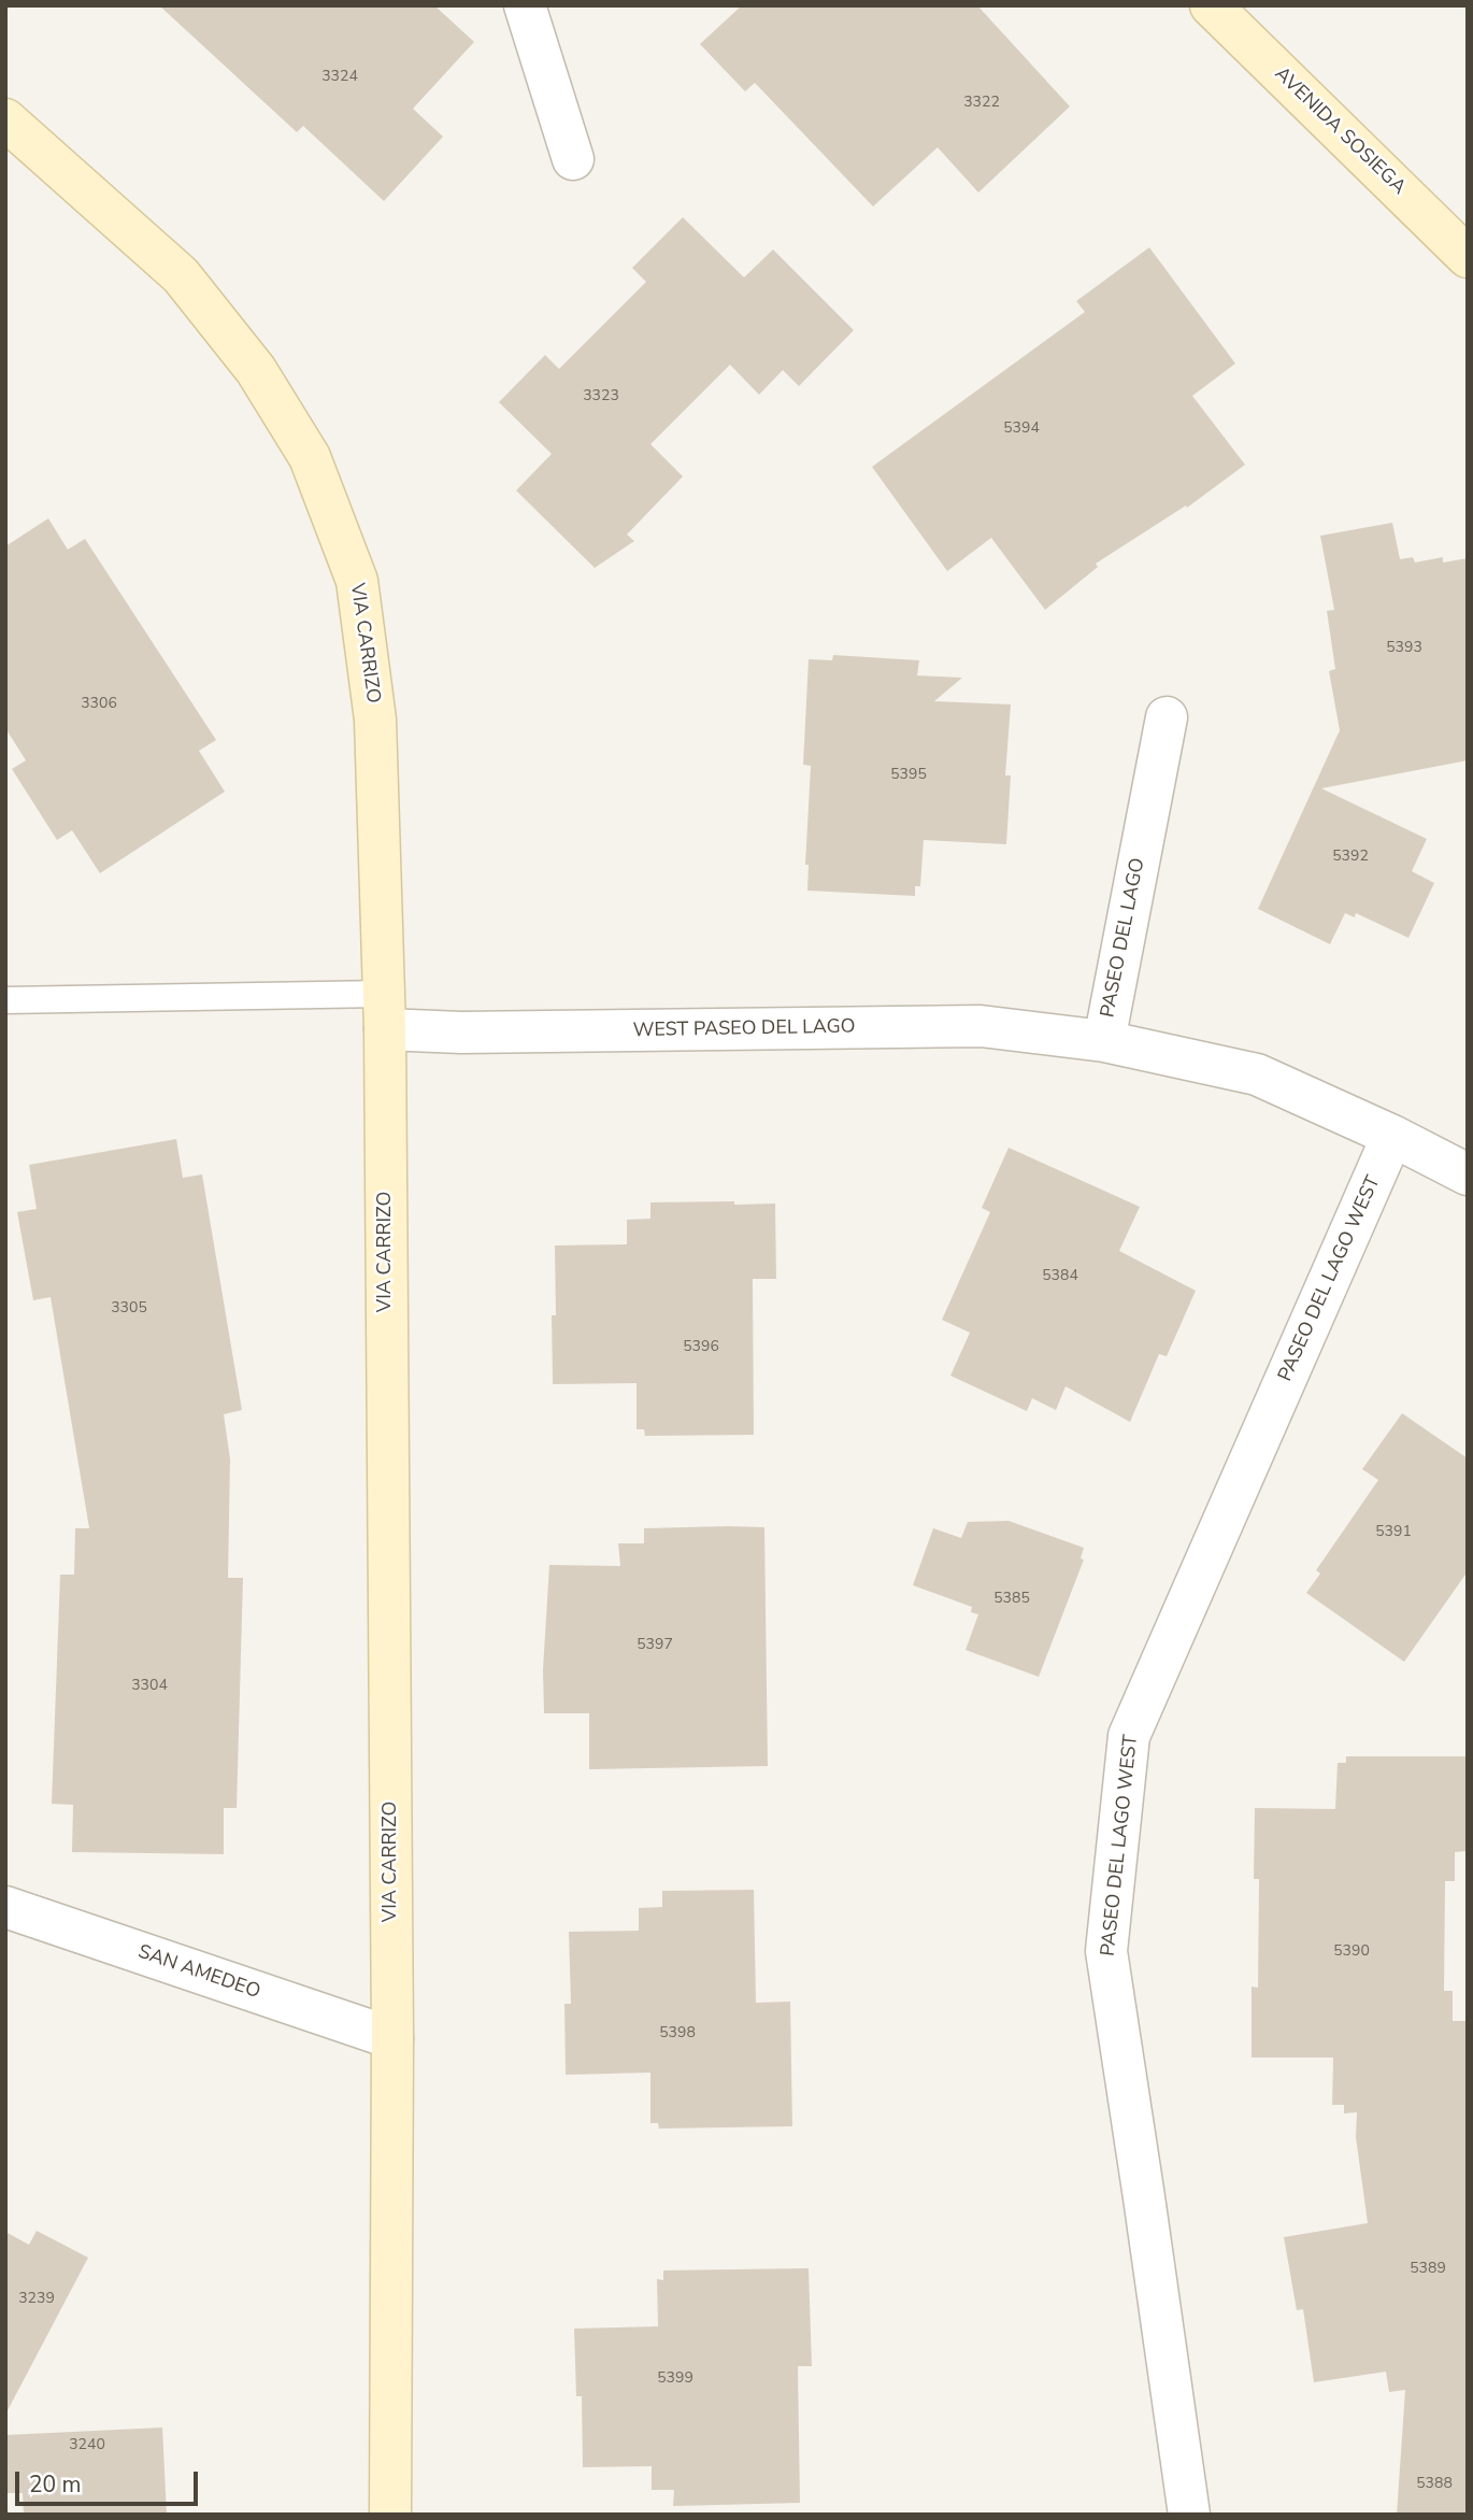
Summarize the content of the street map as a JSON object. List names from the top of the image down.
{
  "streets": {
    "street": [
      "AVENIDA SOSIEGA",
      "VIA CARRIZO",
      "PASEO DEL LAGO",
      "WEST PASEO DEL LAGO",
      "PASEO DEL LAGO WEST",
      "SAN AMEDEO"
    ]
  },
  "crossings": [
    ["VIA CARRIZO", "WEST PASEO DEL LAGO"],
    ["VIA CARRIZO", "SAN AMEDEO"],
    ["PASEO DEL LAGO", "WEST PASEO DEL LAGO"],
    ["PASEO DEL LAGO", "PASEO DEL LAGO WEST"]
  ],
  "house_numbers": [
    "3324",
    "3322",
    "3323",
    "5394",
    "5393",
    "3306",
    "5395",
    "5392",
    "5384",
    "3305",
    "5396",
    "5391",
    "5385",
    "5397",
    "3304",
    "5390",
    "5398",
    "5389",
    "3239",
    "5399",
    "3240",
    "5388"
  ],
  "scale_bar": "20 m"
}
